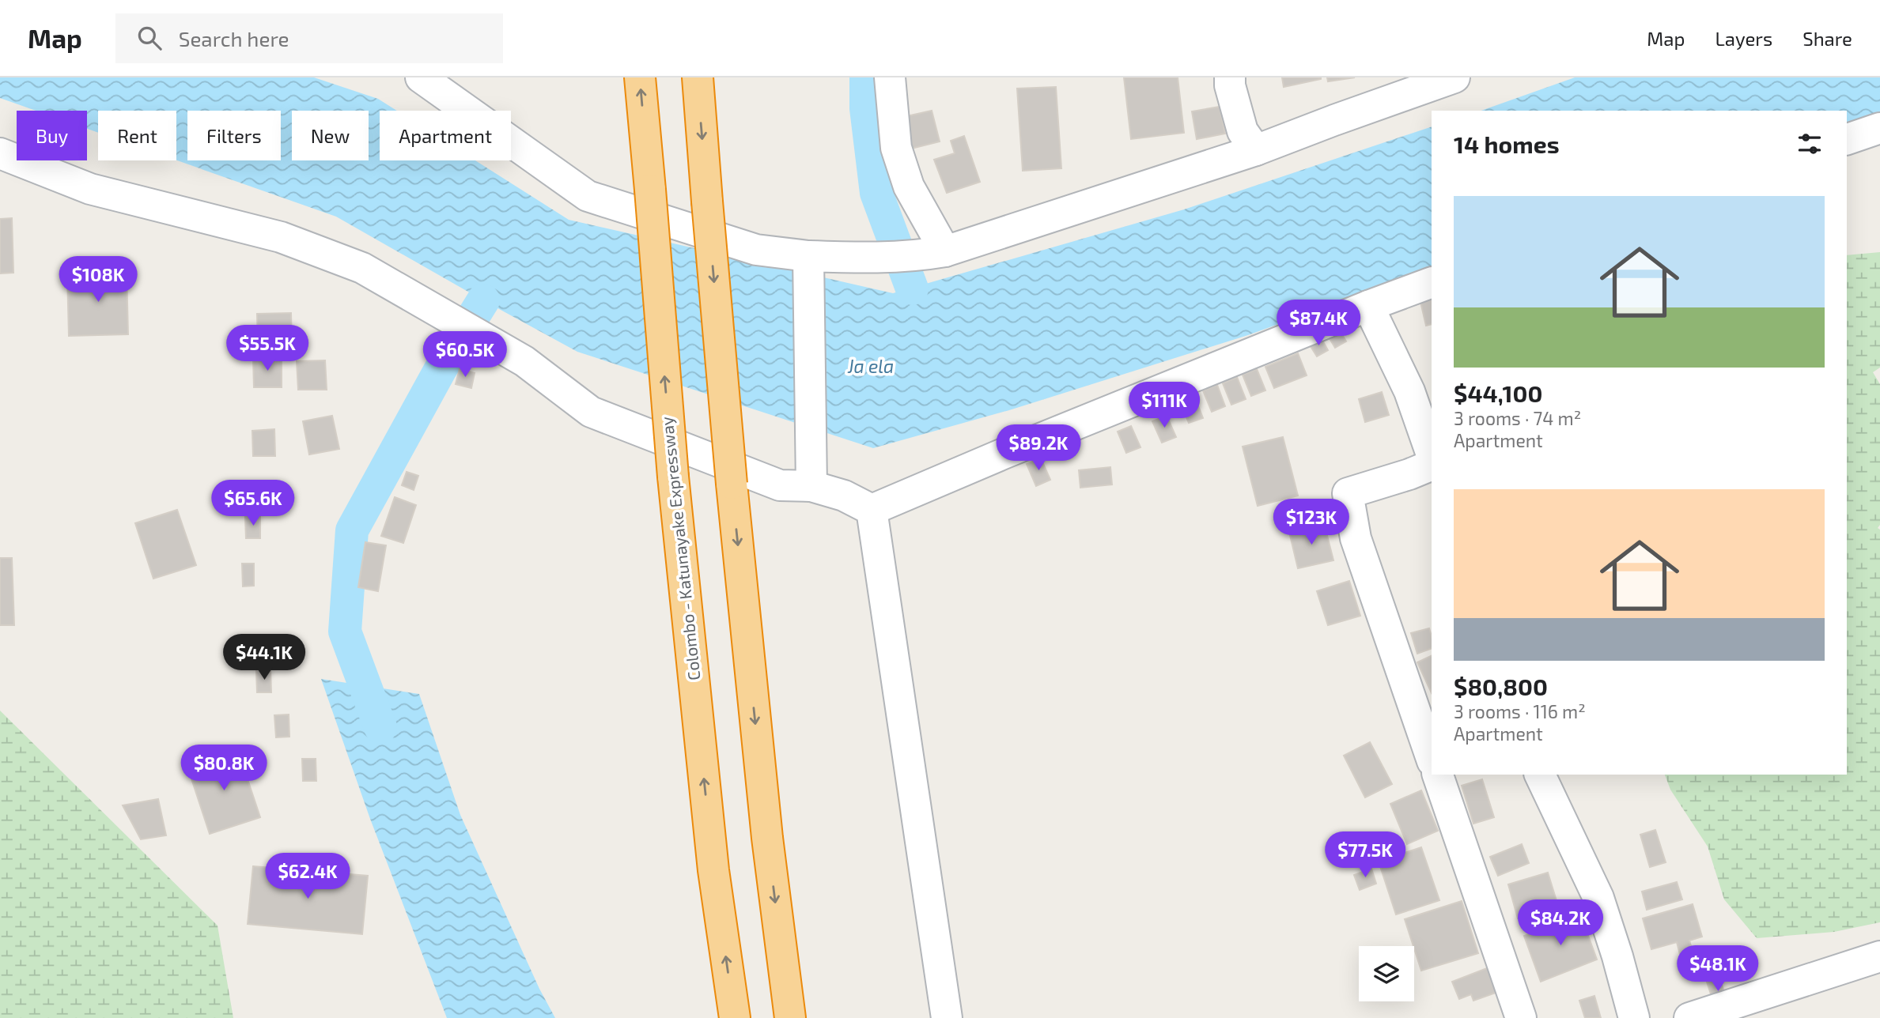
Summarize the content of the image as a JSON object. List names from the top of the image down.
{
  "streets": {
    "highway": ["Colombo - Katunayake Expressway"]
  },
  "water": ["Ja ela"],
  "page": {
    "header": "Map",
    "search": "Search here",
    "nav": ["Map", "Layers", "Share"],
    "chip": [
      "Buy",
      "Rent",
      "Filters",
      "New",
      "Apartment"
    ],
    "heading": "14 homes",
    "list": [
      {
        "name": "$44,100",
        "note": "3 rooms · 74 m² · Apartment"
      },
      {
        "name": "$80,800",
        "note": "3 rooms · 116 m² · Apartment"
      }
    ],
    "price": [
      "$108K",
      "$87.4K",
      "$55.5K",
      "$60.5K",
      "$111K",
      "$89.2K",
      "$65.6K",
      "$123K",
      "$44.1K",
      "$80.8K",
      "$77.5K",
      "$62.4K",
      "$84.2K",
      "$48.1K"
    ]
  }
}
